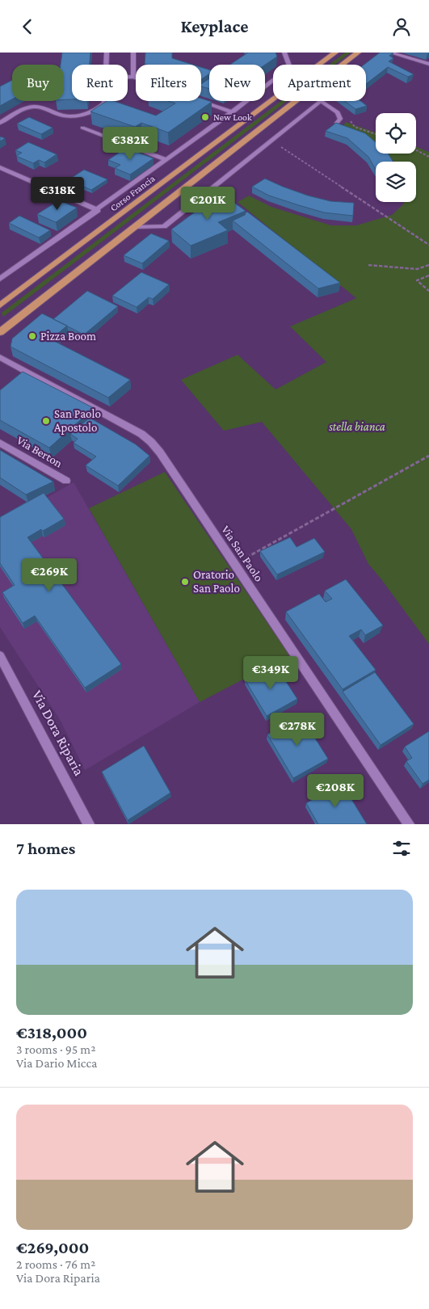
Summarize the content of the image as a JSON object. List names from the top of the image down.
{
  "streets": {
    "main road": ["Corso Francia"],
    "street": ["Via Berton", "Via San Paolo", "Via Dora Riparia"]
  },
  "parks": ["stella bianca"],
  "places": [
    "New Look",
    "Pizza Boom",
    "San Paolo Apostolo",
    "Oratorio San Paolo"
  ],
  "page": {
    "header": "Keyplace",
    "chip": [
      "Buy",
      "Rent",
      "Filters",
      "New",
      "Apartment"
    ],
    "price": [
      "€382K",
      "€318K",
      "€201K",
      "€269K",
      "€349K",
      "€278K",
      "€208K"
    ],
    "heading": "7 homes",
    "list": [
      {
        "name": "€318,000",
        "note": "3 rooms · 95 m² · Via Dario Micca"
      },
      {
        "name": "€269,000",
        "note": "2 rooms · 76 m² · Via Dora Riparia"
      }
    ]
  }
}
